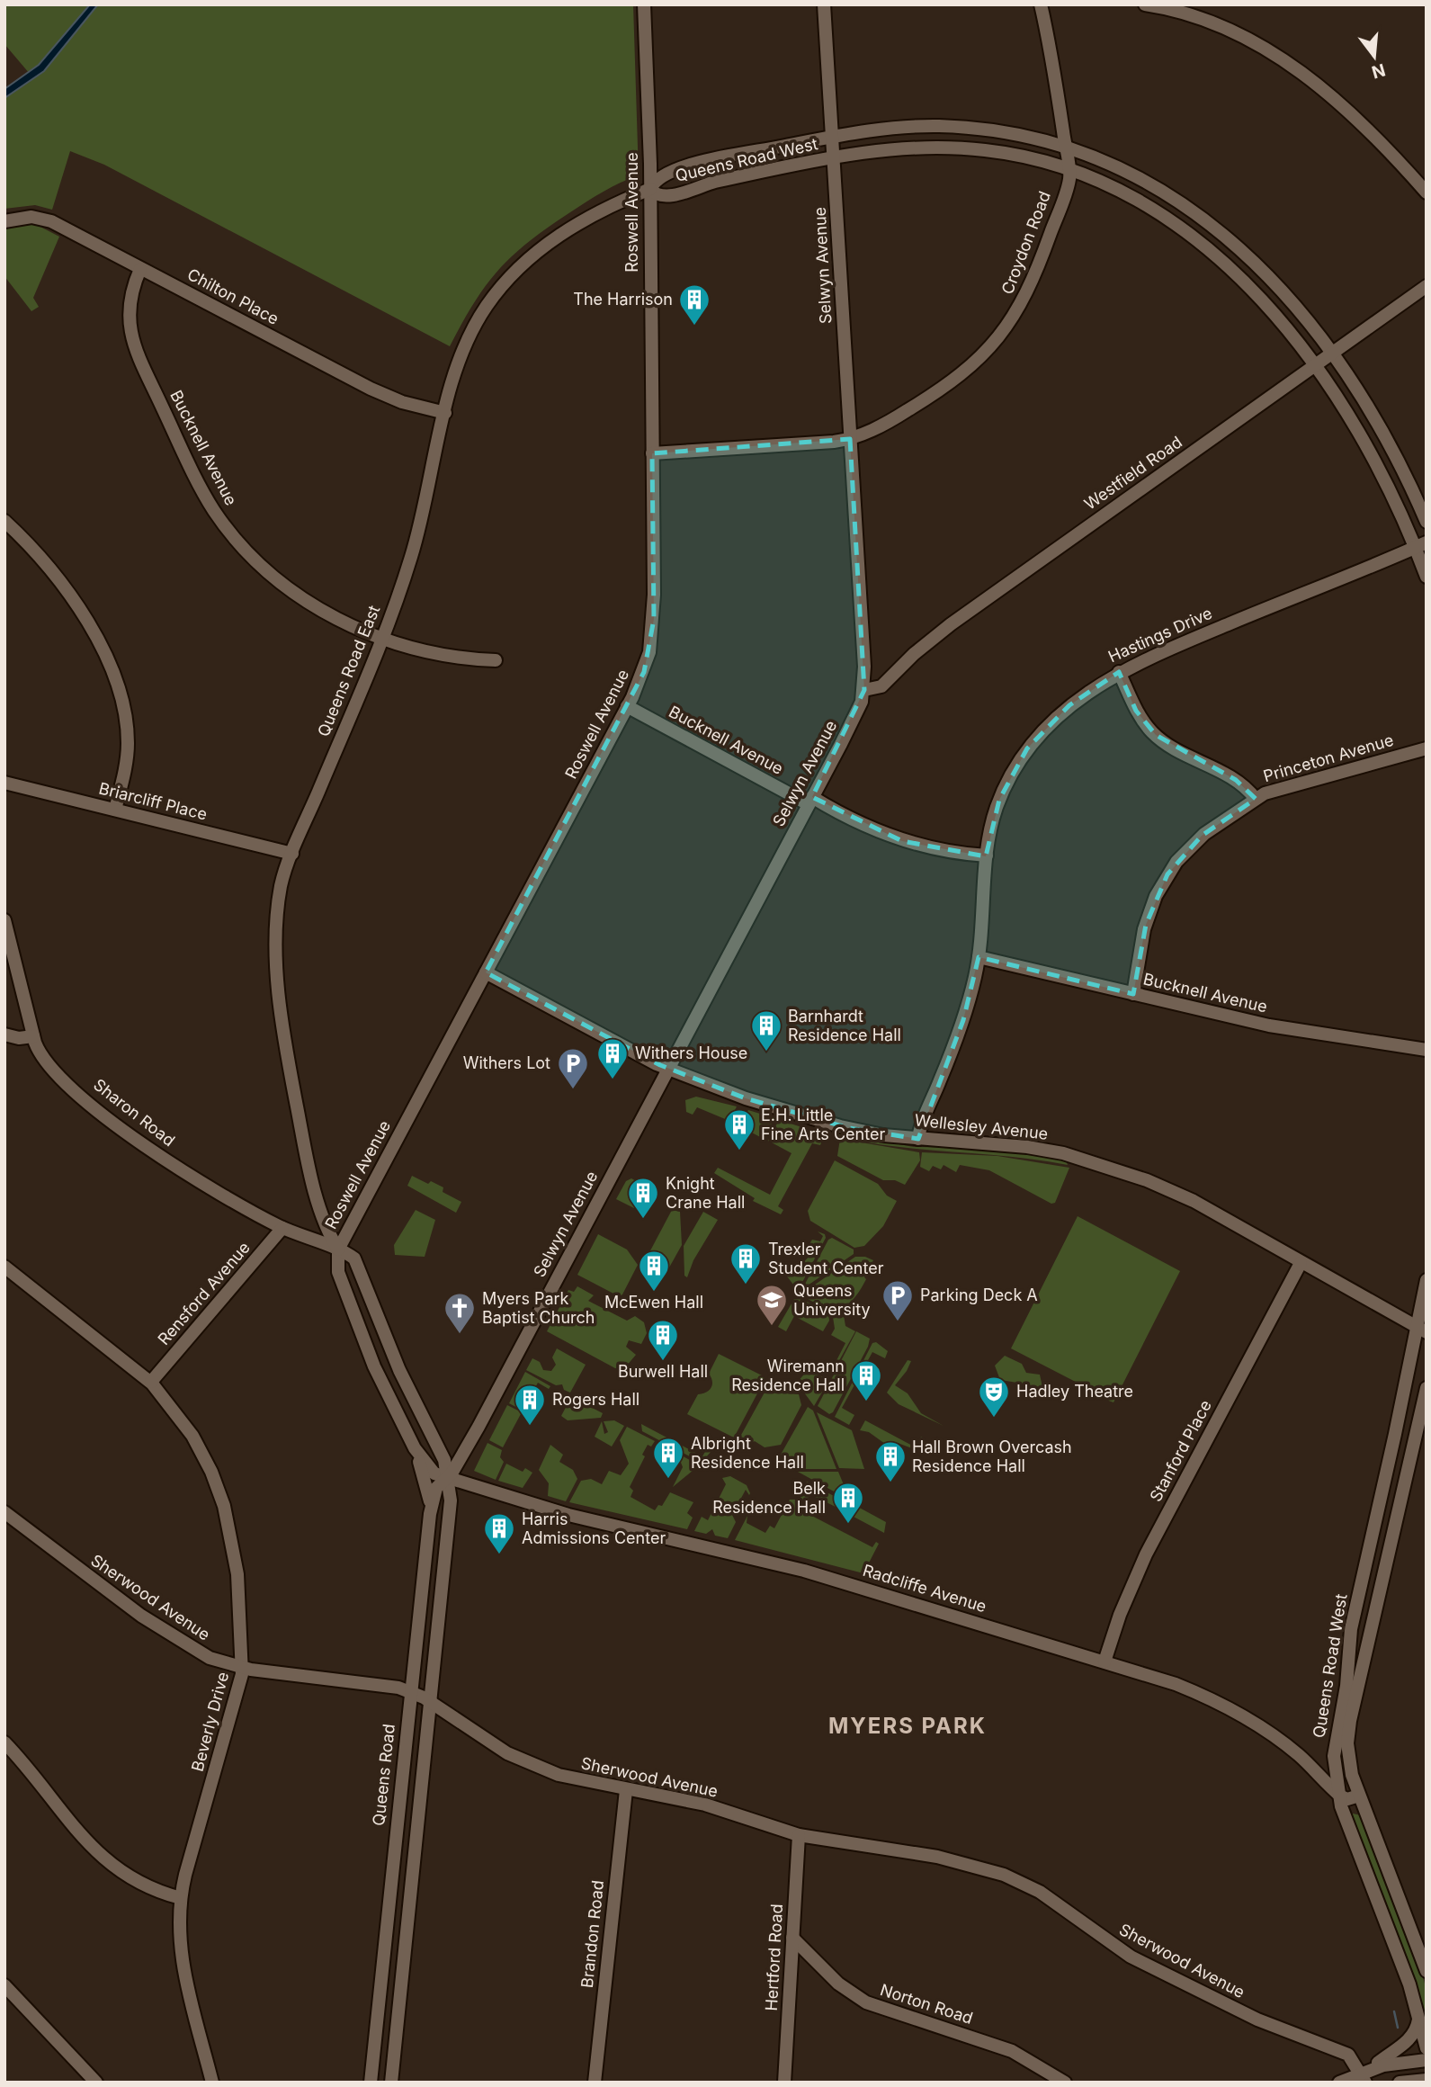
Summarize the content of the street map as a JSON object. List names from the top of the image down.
{
  "streets": {
    "street": [
      "Queens Road West",
      "Roswell Avenue",
      "Croydon Road",
      "Selwyn Avenue",
      "Chilton Place",
      "Bucknell Avenue",
      "Westfield Road",
      "Hastings Drive",
      "Queens Road East",
      "Princeton Avenue",
      "Briarcliff Place",
      "Sharon Road",
      "Wellesley Avenue",
      "Rensford Avenue",
      "Stanford Place",
      "Radcliffe Avenue",
      "Sherwood Avenue",
      "Beverly Drive",
      "Queens Road",
      "Brandon Road",
      "Hertford Road",
      "Norton Road"
    ]
  },
  "crossings": [
    ["Queens Road West", "Roswell Avenue"],
    ["Queens Road West", "Croydon Road"],
    ["Queens Road West", "Selwyn Avenue"],
    ["Queens Road West", "Westfield Road"],
    ["Queens Road West", "Hastings Drive"],
    ["Queens Road West", "Queens Road East"],
    ["Queens Road West", "Wellesley Avenue"],
    ["Queens Road West", "Radcliffe Avenue"],
    ["Roswell Avenue", "Croydon Road"],
    ["Roswell Avenue", "Bucknell Avenue"],
    ["Roswell Avenue", "Queens Road East"],
    ["Roswell Avenue", "Sharon Road"],
    ["Roswell Avenue", "Wellesley Avenue"],
    ["Croydon Road", "Selwyn Avenue"],
    ["Selwyn Avenue", "Bucknell Avenue"],
    ["Selwyn Avenue", "Westfield Road"],
    ["Selwyn Avenue", "Wellesley Avenue"],
    ["Selwyn Avenue", "Radcliffe Avenue"],
    ["Selwyn Avenue", "Queens Road"],
    ["Chilton Place", "Bucknell Avenue"],
    ["Chilton Place", "Queens Road East"],
    ["Bucknell Avenue", "Hastings Drive"],
    ["Bucknell Avenue", "Queens Road East"],
    ["Bucknell Avenue", "Princeton Avenue"],
    ["Hastings Drive", "Wellesley Avenue"],
    ["Queens Road East", "Briarcliff Place"],
    ["Queens Road East", "Sharon Road"],
    ["Sharon Road", "Rensford Avenue"],
    ["Wellesley Avenue", "Stanford Place"],
    ["Rensford Avenue", "Beverly Drive"],
    ["Stanford Place", "Radcliffe Avenue"],
    ["Radcliffe Avenue", "Queens Road"],
    ["Sherwood Avenue", "Beverly Drive"],
    ["Sherwood Avenue", "Queens Road"],
    ["Sherwood Avenue", "Brandon Road"],
    ["Sherwood Avenue", "Hertford Road"],
    ["Hertford Road", "Norton Road"]
  ],
  "districts": ["MYERS PARK"],
  "places": {
    "building": [
      "The Harrison",
      "Barnhardt Residence Hall",
      "Withers House",
      "E.H. Little Fine Arts Center",
      "Knight Crane Hall",
      "Trexler Student Center",
      "McEwen Hall",
      "Burwell Hall",
      "Wiremann Residence Hall",
      "Rogers Hall",
      "Albright Residence Hall",
      "Hall Brown Overcash Residence Hall",
      "Belk Residence Hall",
      "Harris Admissions Center"
    ],
    "parking": ["Withers Lot", "Parking Deck A"],
    "school or university": ["Queens University"],
    "church": ["Myers Park Baptist Church"],
    "theatre": ["Hadley Theatre"]
  },
  "north": "bottom"
}
